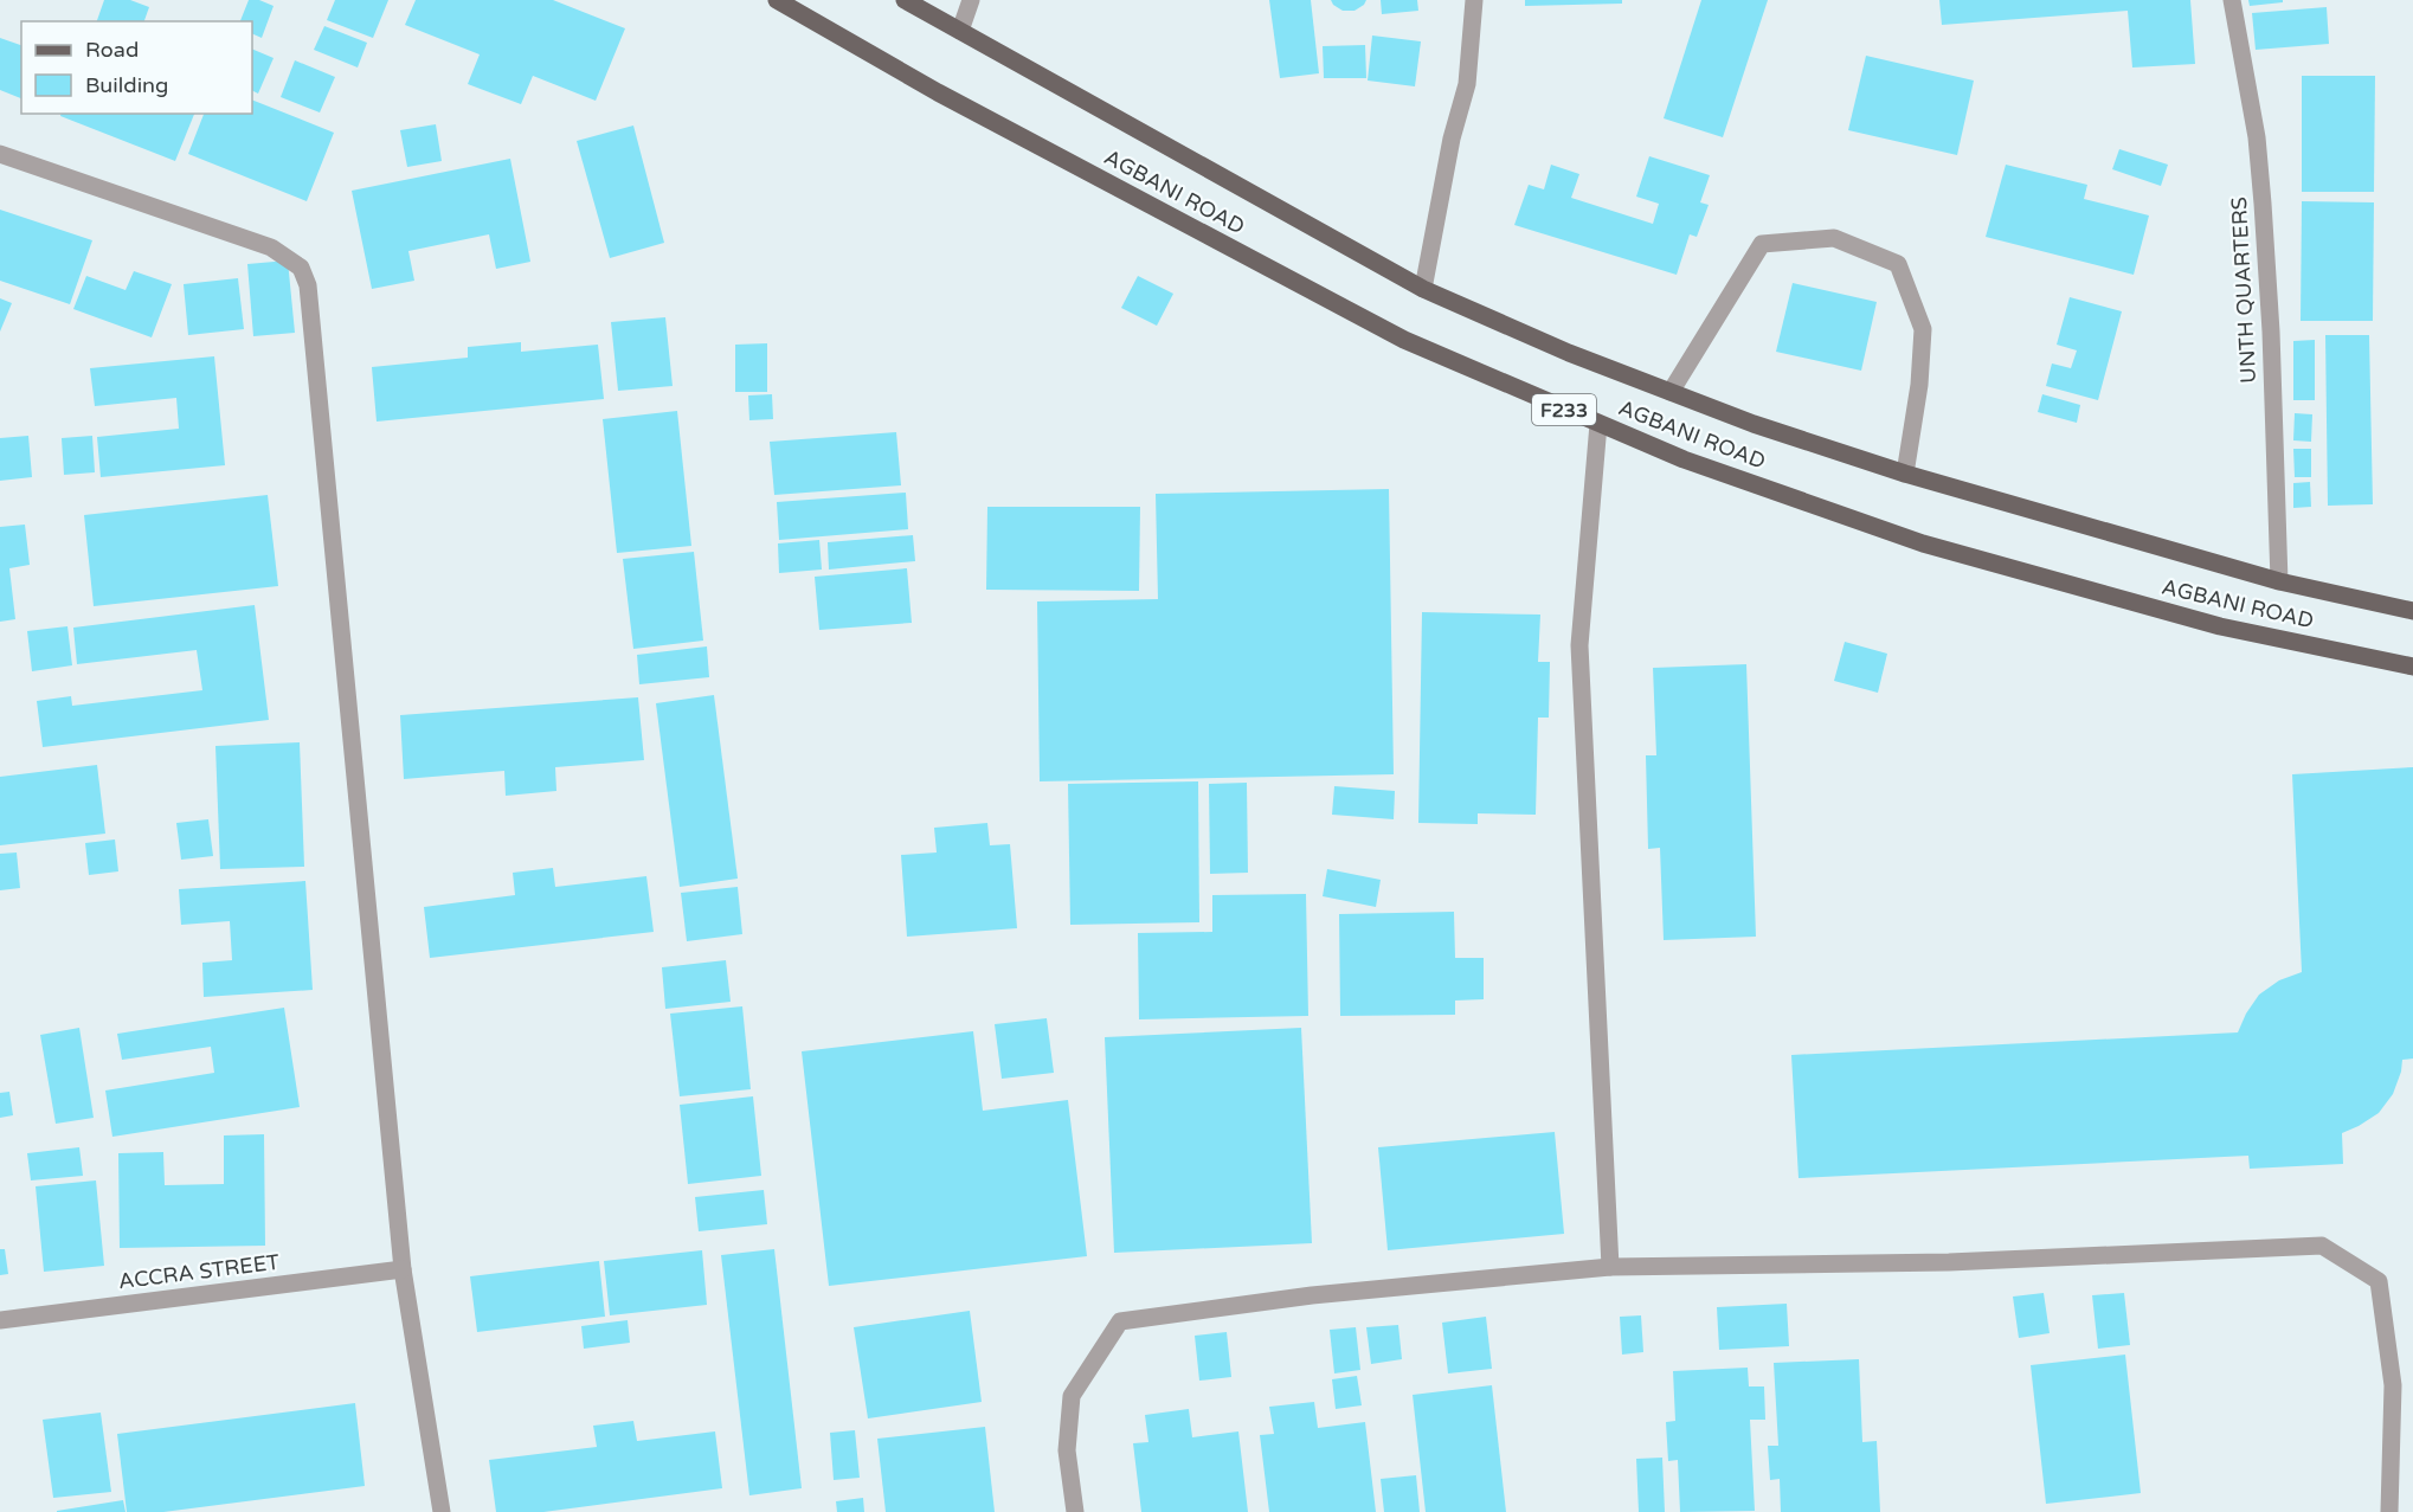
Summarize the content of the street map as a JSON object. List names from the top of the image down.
{
  "streets": {
    "main road": ["AGBANI ROAD", "F233"],
    "street": ["UNTH QUARTERS", "ACCRA STREET"]
  },
  "crossings": [
    ["AGBANI ROAD", "UNTH QUARTERS"]
  ],
  "legend": ["Road", "Building"]
}
